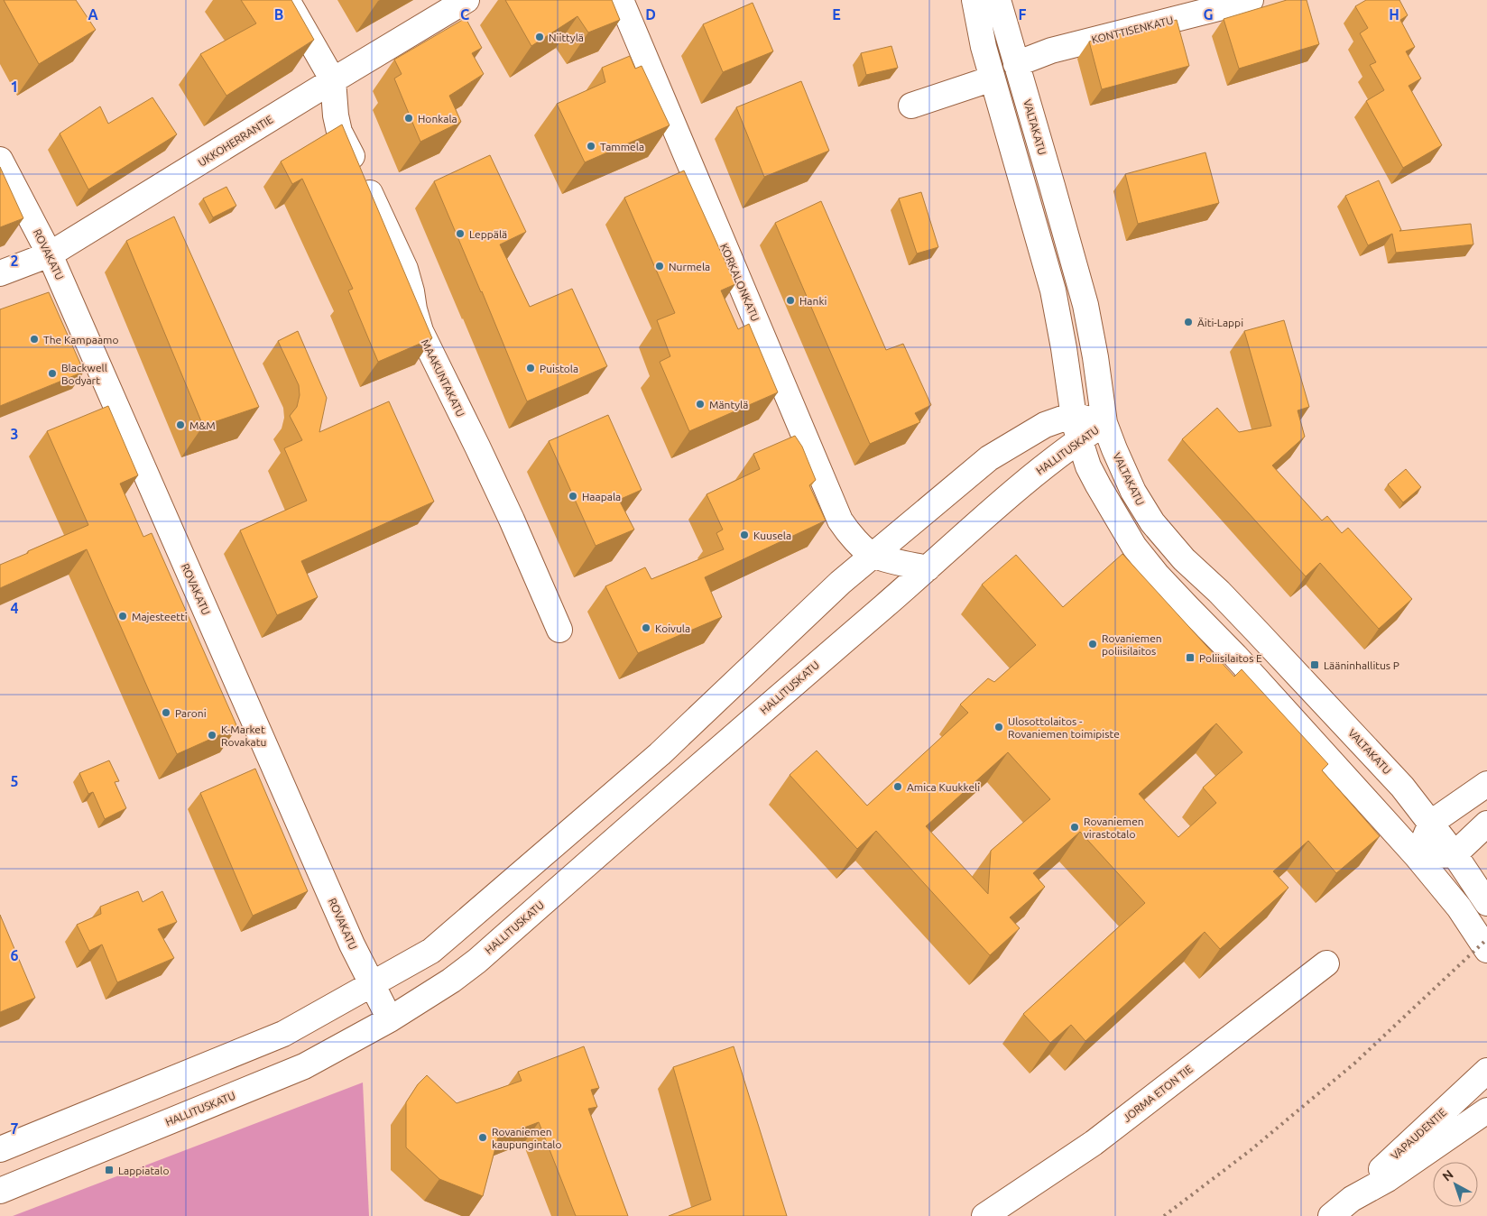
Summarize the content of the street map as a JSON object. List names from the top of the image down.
{
  "streets": {
    "street": [
      "KONTTISENKATU",
      "VALTAKATU",
      "UKKOHERRANTIE",
      "ROVAKATU",
      "KORKALONKATU",
      "MAAKUNTAKATU",
      "HALLITUSKATU",
      "JORMA ETON TIE",
      "VAPAUDENTIE"
    ]
  },
  "crossings": [
    ["KONTTISENKATU", "VALTAKATU"],
    ["VALTAKATU", "HALLITUSKATU"],
    ["UKKOHERRANTIE", "ROVAKATU"],
    ["UKKOHERRANTIE", "MAAKUNTAKATU"],
    ["ROVAKATU", "HALLITUSKATU"]
  ],
  "places": {
    "other": [
      "Niittylä",
      "Honkala",
      "Tammela",
      "Leppälä",
      "Nurmela",
      "Hanki",
      "Äiti-Lappi",
      "The Kampaamo",
      "Puistola",
      "Blackwell Bodyart",
      "Mäntylä",
      "M&M",
      "Haapala",
      "Kuusela",
      "Majesteetti",
      "Koivula",
      "Rovaniemen poliisilaitos",
      "Paroni",
      "Ulosottolaitos - Rovaniemen toimipiste",
      "K-Market Rovakatu",
      "Amica Kuukkeli",
      "Rovaniemen virastotalo",
      "Rovaniemen kaupungintalo"
    ],
    "transit": ["Poliisilaitos E", "Lääninhallitus P", "Lappiatalo"]
  },
  "north": "top left",
  "grid": {
    "columns": [
      "A",
      "B",
      "C",
      "D",
      "E",
      "F",
      "G",
      "H"
    ],
    "rows": [
      "1",
      "2",
      "3",
      "4",
      "5",
      "6",
      "7"
    ]
  }
}
